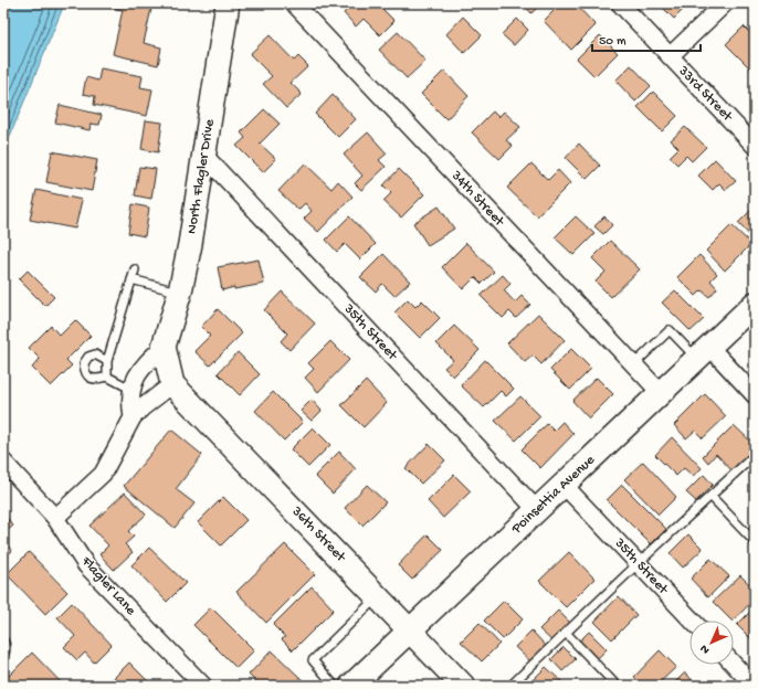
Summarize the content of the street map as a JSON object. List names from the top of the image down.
{
  "streets": {
    "street": [
      "33rd Street",
      "North Flagler Drive",
      "34th Street",
      "35th Street",
      "Poinsettia Avenue",
      "36th Street",
      "Flagler Lane"
    ]
  },
  "crossings": [
    ["North Flagler Drive", "35th Street"],
    ["North Flagler Drive", "36th Street"],
    ["34th Street", "Poinsettia Avenue"],
    ["35th Street", "Poinsettia Avenue"],
    ["Poinsettia Avenue", "36th Street"]
  ],
  "scale_bar": "50 m",
  "north": "bottom left"
}
